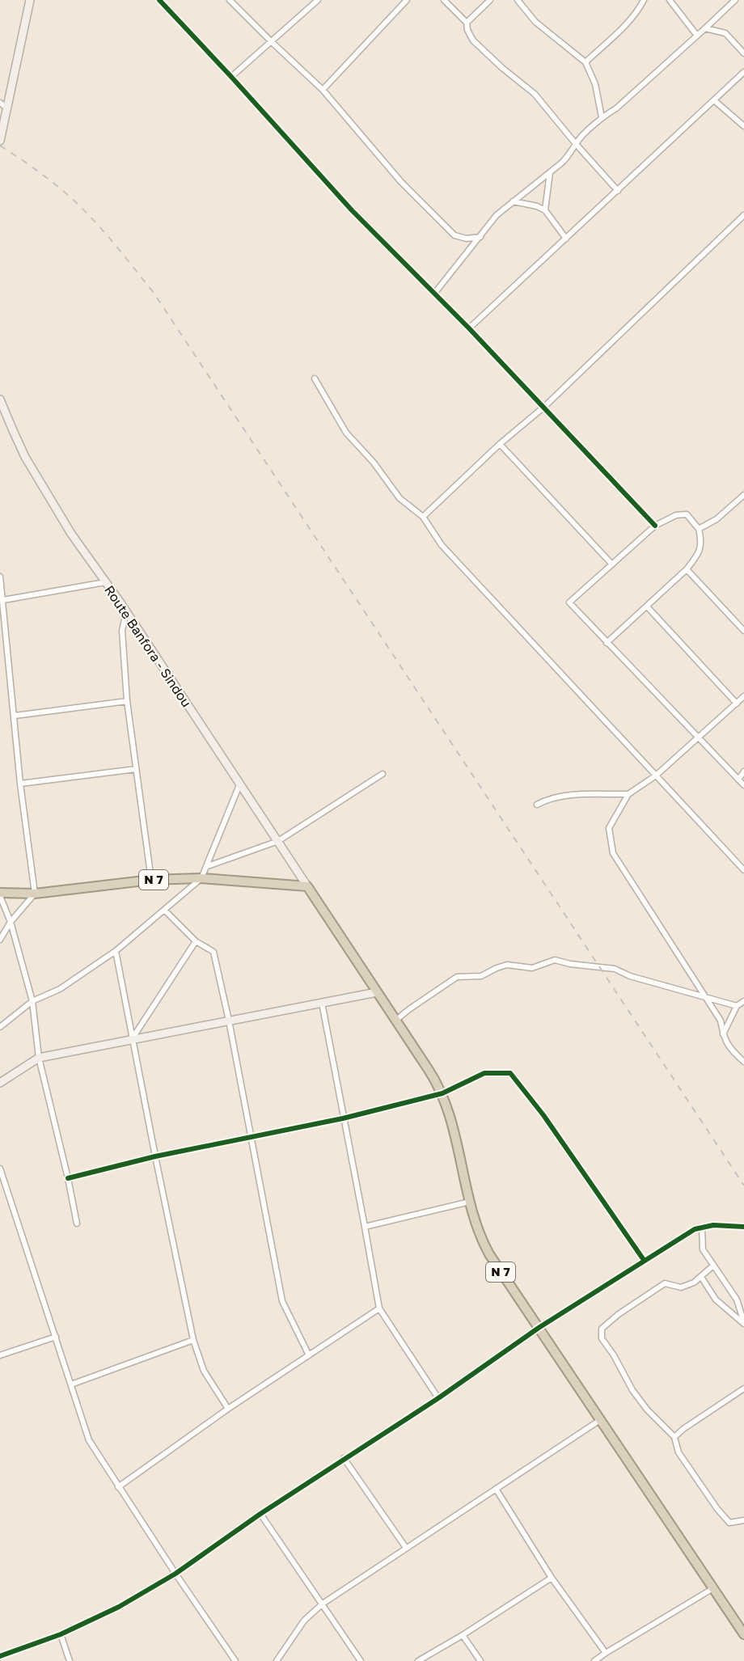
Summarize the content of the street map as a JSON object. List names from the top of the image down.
{
  "streets": {
    "highway": ["N 7"],
    "main road": ["Route Banfora - Sindou"]
  },
  "crossings": [
    ["Route Banfora - Sindou", "N 7"]
  ]
}
